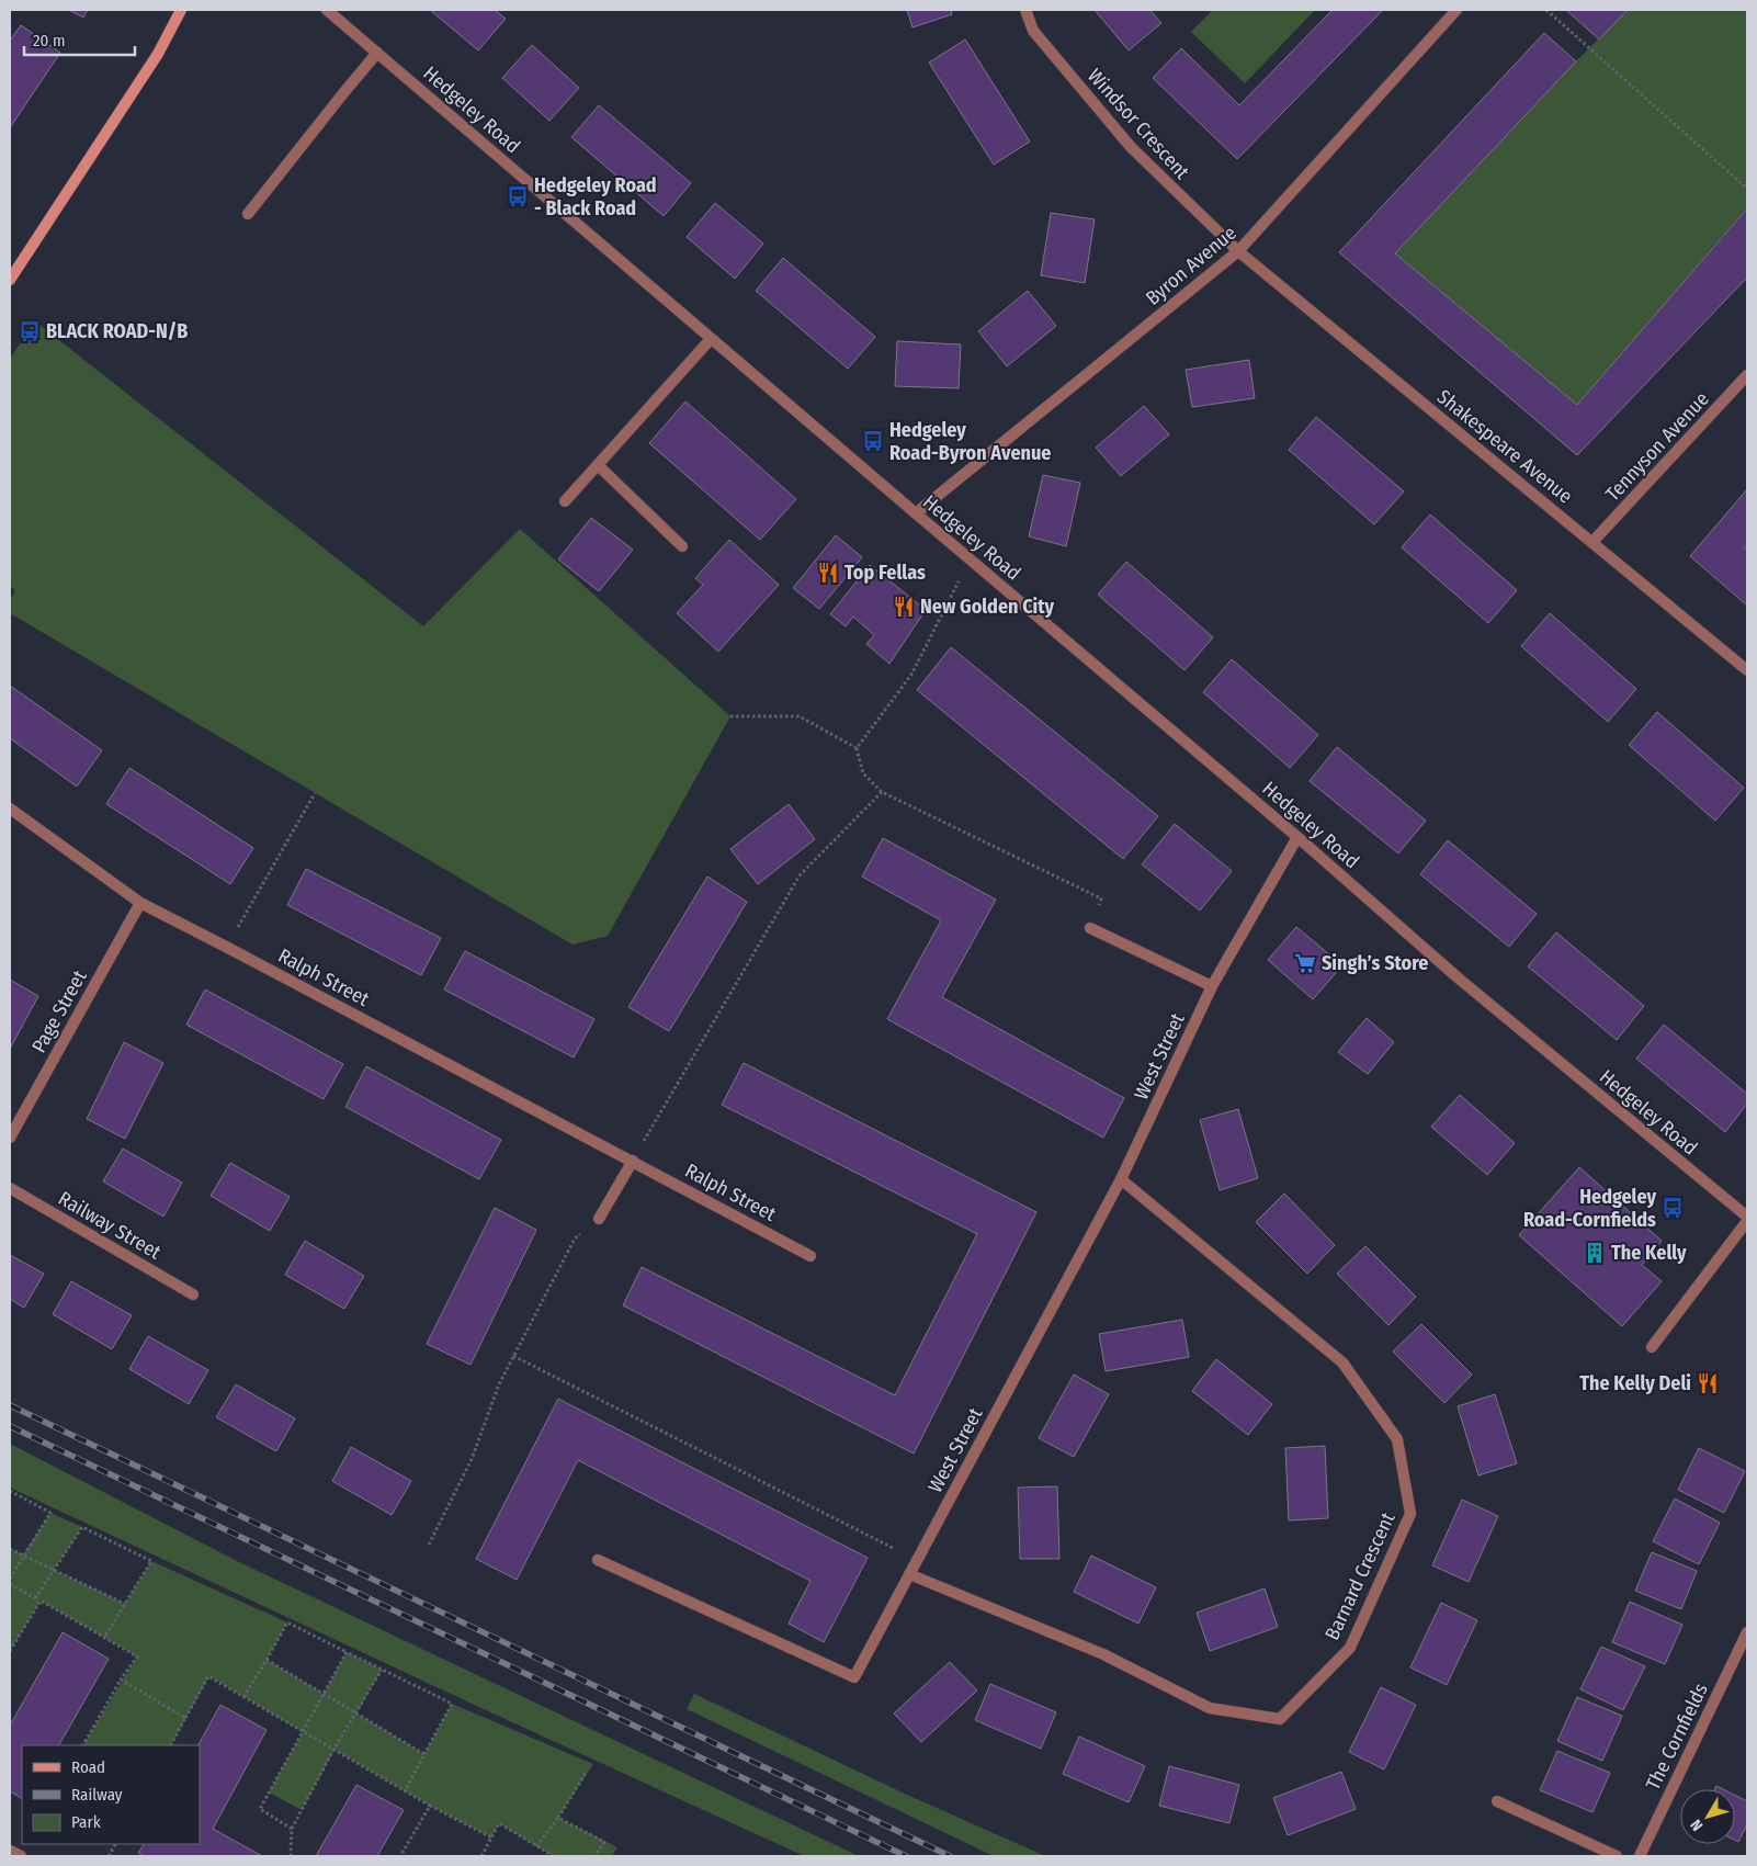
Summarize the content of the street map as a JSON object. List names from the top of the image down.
{
  "streets": {
    "street": [
      "Hedgeley Road",
      "Windsor Crescent",
      "Byron Avenue",
      "Shakespeare Avenue",
      "Tennyson Avenue",
      "Ralph Street",
      "Page Street",
      "West Street",
      "Railway Street",
      "Barnard Crescent",
      "The Cornfields"
    ]
  },
  "crossings": [
    ["Hedgeley Road", "Byron Avenue"],
    ["Hedgeley Road", "West Street"],
    ["Windsor Crescent", "Byron Avenue"],
    ["Windsor Crescent", "Shakespeare Avenue"],
    ["Byron Avenue", "Shakespeare Avenue"],
    ["Shakespeare Avenue", "Tennyson Avenue"],
    ["Ralph Street", "Page Street"],
    ["West Street", "Barnard Crescent"]
  ],
  "places": {
    "bus stop": [
      "Hedgeley Road - Black Road",
      "BLACK ROAD-N/B",
      "Hedgeley Road-Byron Avenue",
      "Hedgeley Road-Cornfields"
    ],
    "restaurant": ["Top Fellas", "New Golden City", "The Kelly Deli"],
    "supermarket": ["Singh’s Store"],
    "building": ["The Kelly"]
  },
  "legend": ["Road", "Railway", "Park"],
  "scale_bar": "20 m",
  "north": "bottom left"
}
